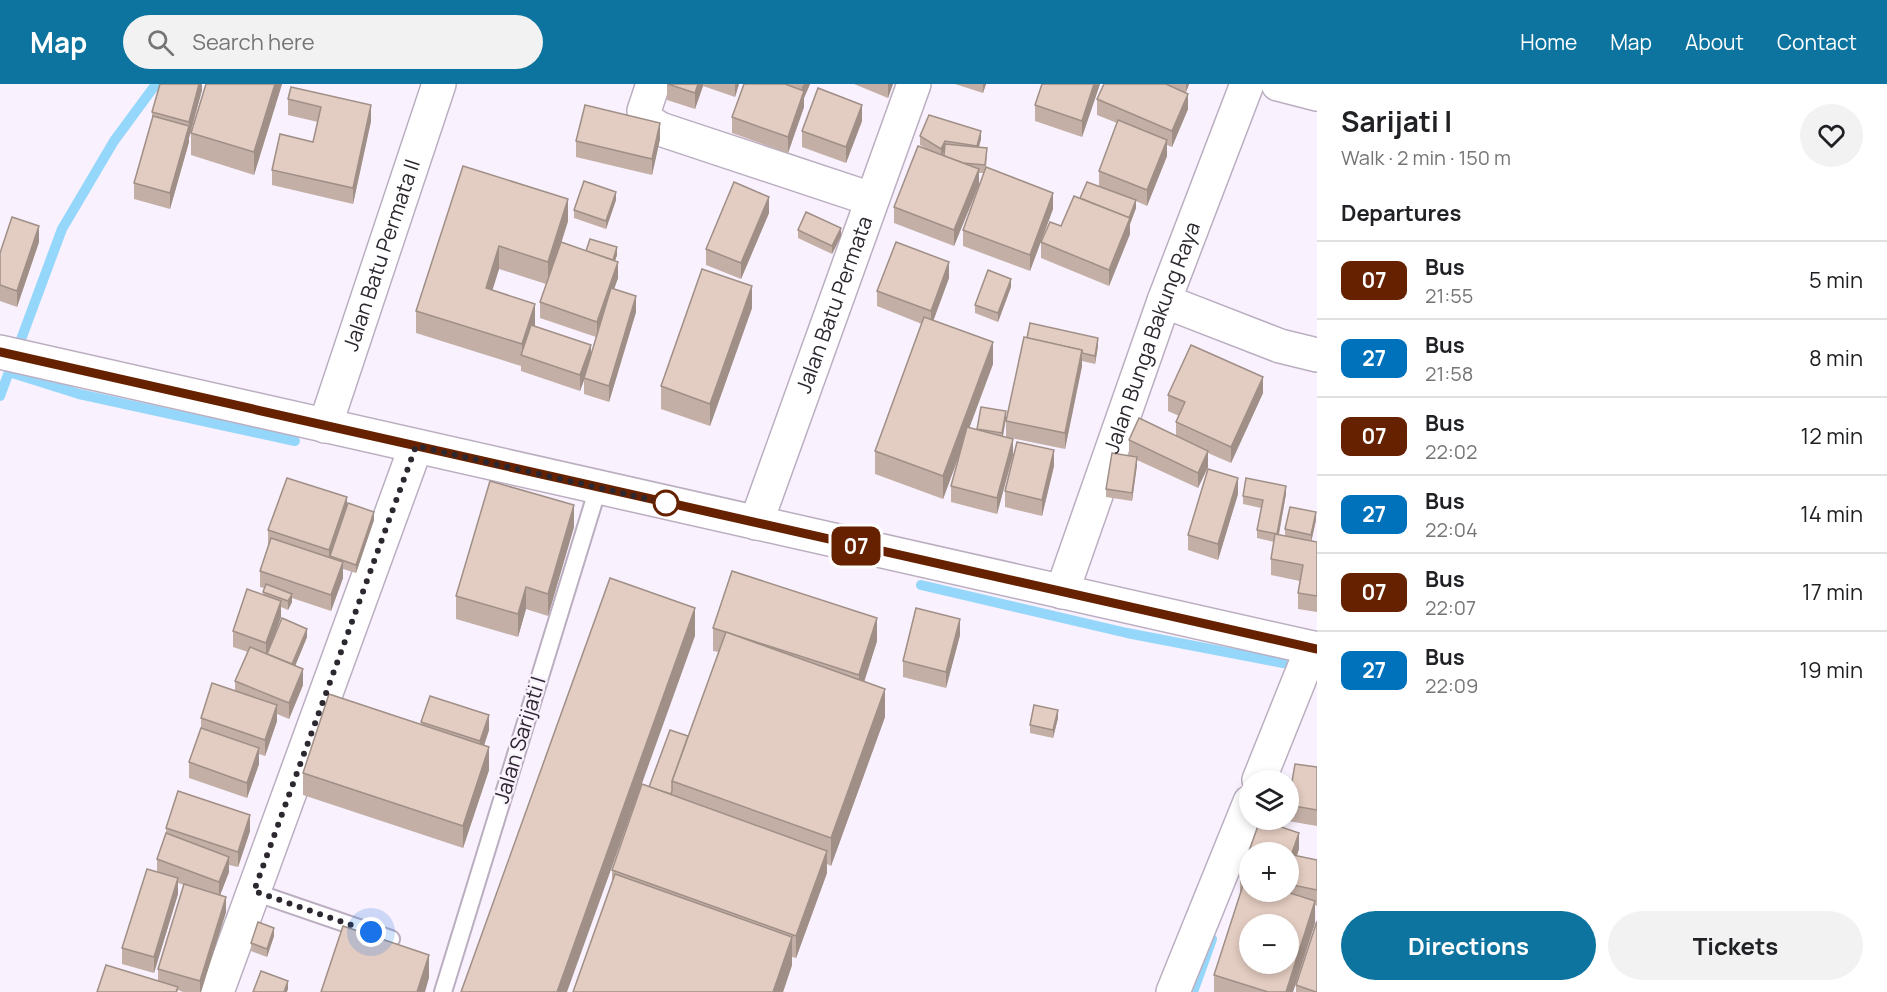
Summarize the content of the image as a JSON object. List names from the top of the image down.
{
  "streets": {
    "street": ["Jalan Batu Permata II", "Jalan Batu Permata", "Jalan Bunga Bakung Raya"],
    "lane": ["Jalan Sarijati I"]
  },
  "lines": ["bus line 07"],
  "page": {
    "header": "Map",
    "search": "Search here",
    "nav": [
      "Home",
      "Map",
      "About",
      "Contact"
    ],
    "on_map": "07",
    "heading": [
      ["Sarijati I", "Walk · 2 min · 150 m"],
      "Departures"
    ],
    "list": [
      {
        "mark": "07",
        "name": "Bus",
        "note": "21:55",
        "value": "5 min"
      },
      {
        "mark": "27",
        "name": "Bus",
        "note": "21:58",
        "value": "8 min"
      },
      {
        "mark": "07",
        "name": "Bus",
        "note": "22:02",
        "value": "12 min"
      },
      {
        "mark": "27",
        "name": "Bus",
        "note": "22:04",
        "value": "14 min"
      },
      {
        "mark": "07",
        "name": "Bus",
        "note": "22:07",
        "value": "17 min"
      },
      {
        "mark": "27",
        "name": "Bus",
        "note": "22:09",
        "value": "19 min"
      }
    ],
    "map_buttons": ["+", "−"],
    "buttons": ["Directions", "Tickets"]
  }
}
